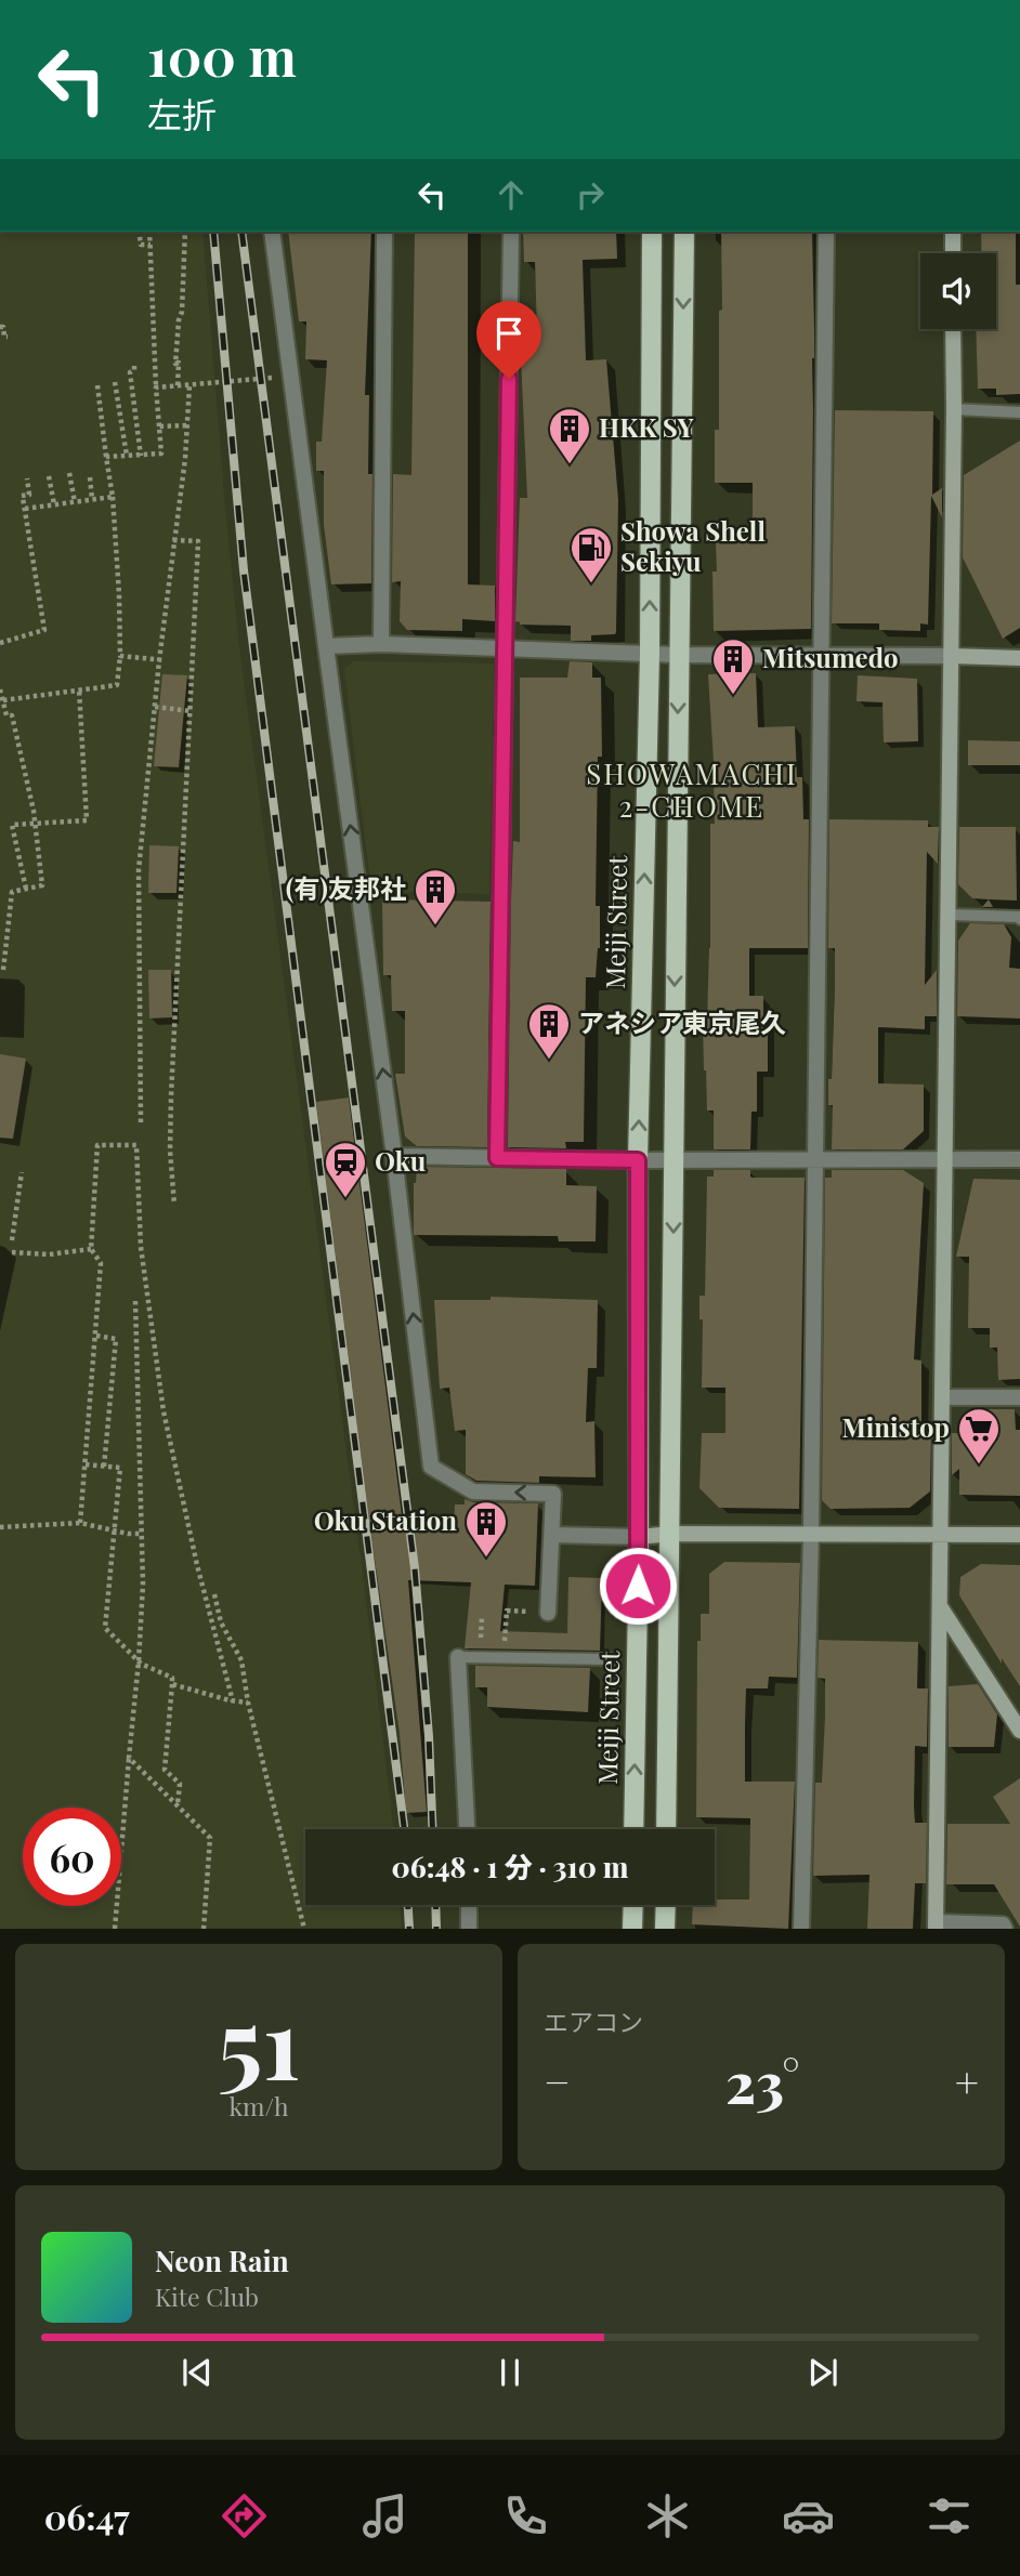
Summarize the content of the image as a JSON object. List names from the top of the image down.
{
  "streets": {
    "main road": ["Meiji Street"]
  },
  "districts": ["SHOWAMACHI 2-CHOME"],
  "places": {
    "building": [
      "HKK SY",
      "Mitsumedo",
      "(有)友邦社",
      "アネシア東京尾久",
      "Oku Station"
    ],
    "fuel station": ["Showa Shell Sekiyu"],
    "station": ["Oku"],
    "supermarket": ["Ministop"]
  },
  "page": {
    "turn": ["100 m", "左折"],
    "limit": "60",
    "trip": "06:48 · 1 分 · 310 m",
    "tile": [
      ["51", "km/h"],
      "エアコン"
    ],
    "heat": ["−", "23°", "+"],
    "song": ["Neon Rain", "Kite Club"],
    "tabs": "06:47"
  }
}
